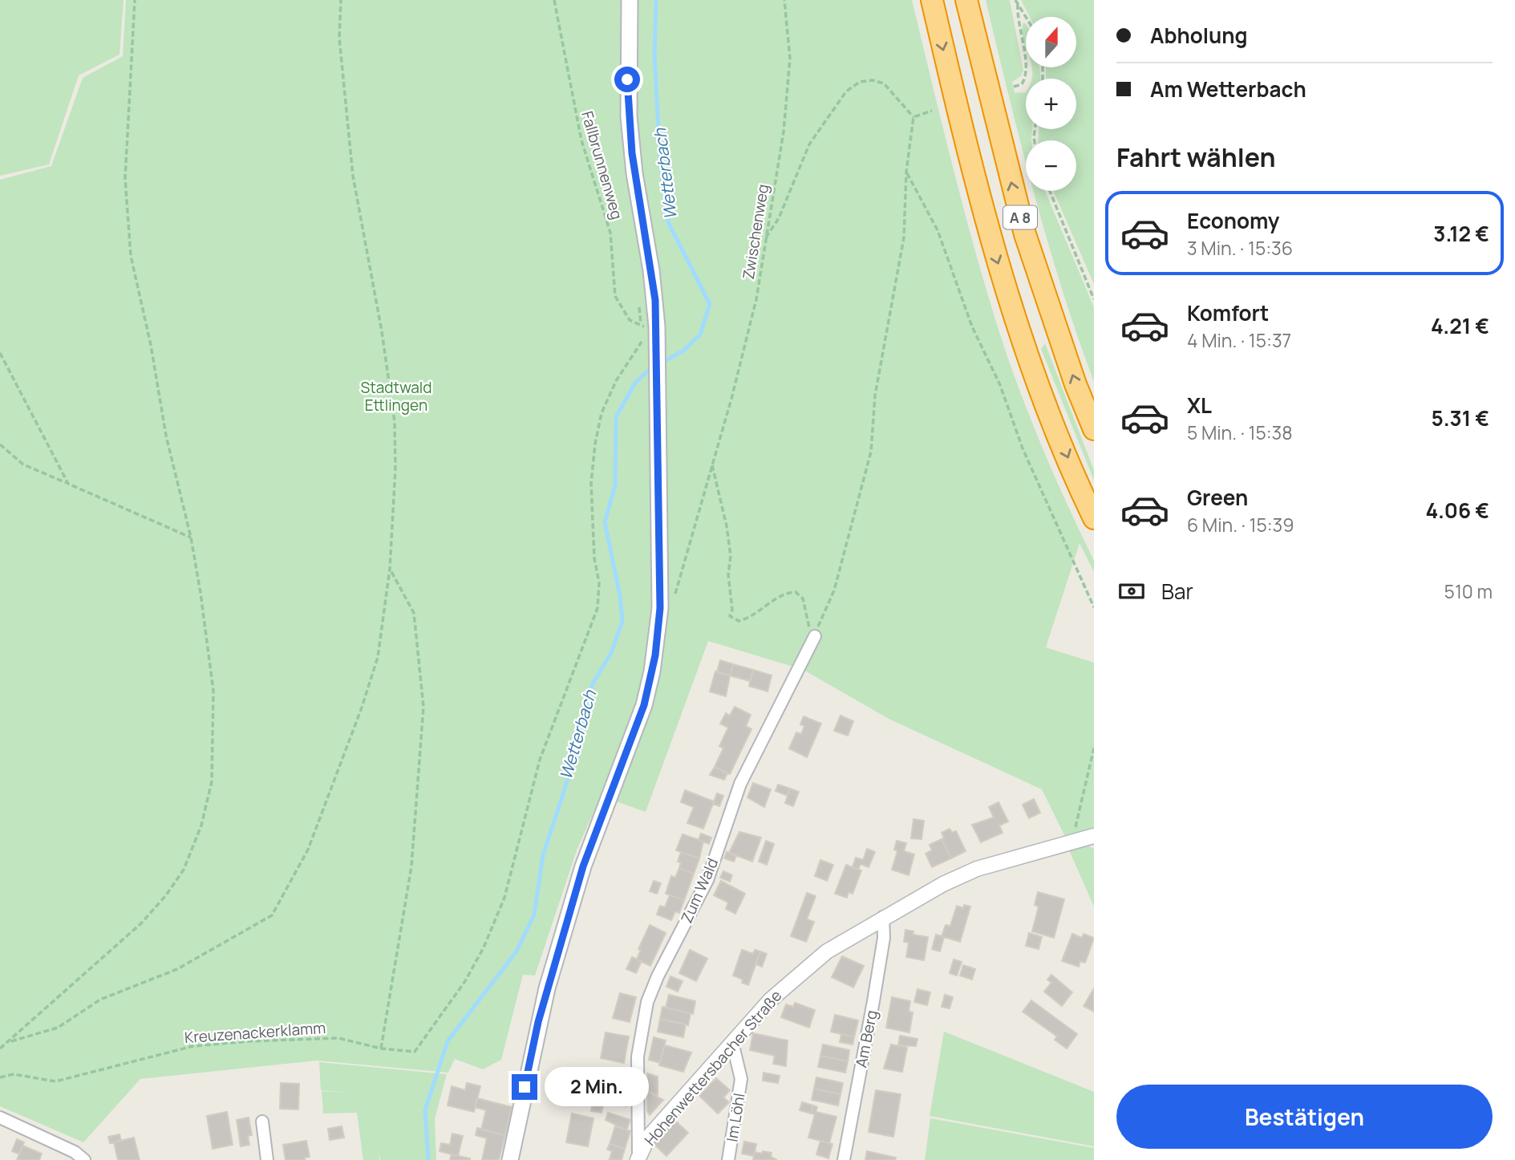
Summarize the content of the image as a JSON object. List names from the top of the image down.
{
  "streets": {
    "highway": ["A 8"],
    "street": [
      "Zum Wald",
      "Am Berg",
      "Hohenwettersbacher Straße",
      "Im Löhl"
    ],
    "path": ["Fallbrunnenweg", "Zwischenweg", "Kreuzenackerklamm"]
  },
  "crossings": [
    ["Fallbrunnenweg", "Kreuzenackerklamm"],
    ["Zum Wald", "Hohenwettersbacher Straße"],
    ["Am Berg", "Hohenwettersbacher Straße"],
    ["Hohenwettersbacher Straße", "Im Löhl"]
  ],
  "water": ["Wetterbach"],
  "parks": ["Stadtwald Ettlingen"],
  "north": "top",
  "page": {
    "banner": ["Abholung", "Am Wetterbach"],
    "map_buttons": ["+", "−"],
    "heading": "Fahrt wählen",
    "list": [
      {
        "name": "Economy",
        "note": "3 Min. · 15:36",
        "value": "3.12 €"
      },
      {
        "name": "Komfort",
        "note": "4 Min. · 15:37",
        "value": "4.21 €"
      },
      {
        "name": "XL",
        "note": "5 Min. · 15:38",
        "value": "5.31 €"
      },
      {
        "name": "Green",
        "note": "6 Min. · 15:39",
        "value": "4.06 €"
      }
    ],
    "pay": ["Bar", "510 m"],
    "bubble": "2 Min.",
    "buttons": "Bestätigen"
  }
}
